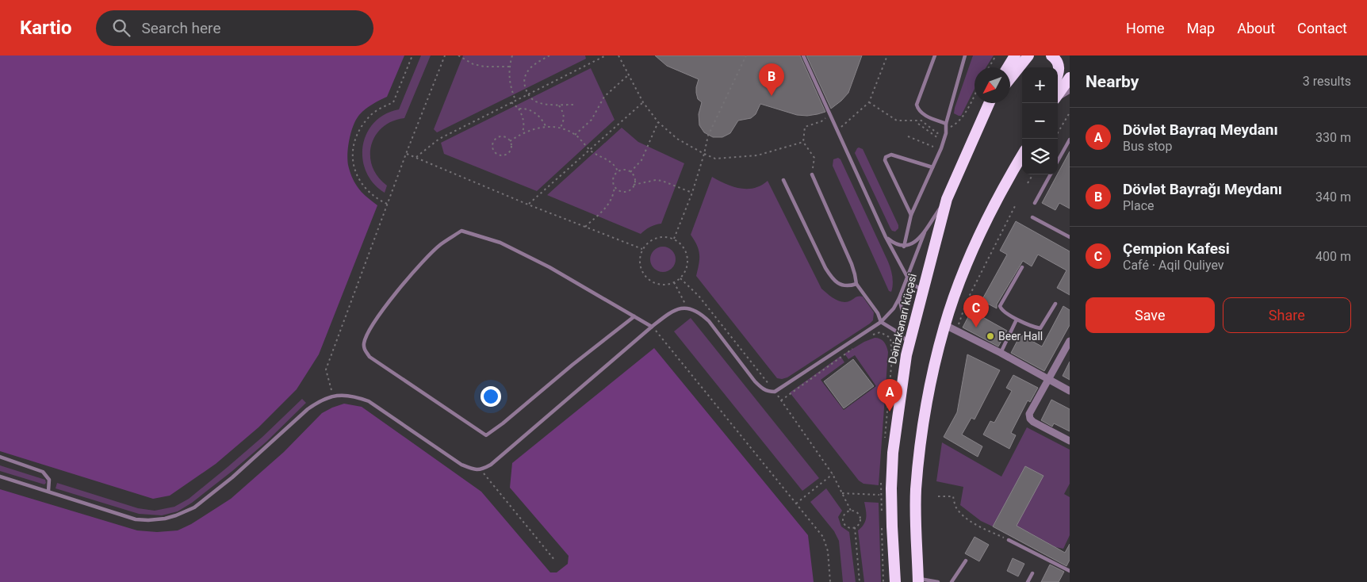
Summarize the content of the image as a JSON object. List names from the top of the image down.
{
  "streets": {
    "highway": ["Dənizkənarı küçəsi"]
  },
  "places": ["Beer Hall"],
  "north": "bottom left",
  "page": {
    "header": "Kartio",
    "search": "Search here",
    "nav": [
      "Home",
      "Map",
      "About",
      "Contact"
    ],
    "heading": ["Nearby", "3 results"],
    "pins": ["B", "C", "A"],
    "map_buttons": ["+", "−"],
    "list": [
      {
        "mark": "A",
        "name": "Dövlət Bayraq Meydanı",
        "note": "Bus stop",
        "value": "330 m"
      },
      {
        "mark": "B",
        "name": "Dövlət Bayrağı Meydanı",
        "note": "Place",
        "value": "340 m"
      },
      {
        "mark": "C",
        "name": "Çempion Kafesi",
        "note": "Café · Aqil Quliyev",
        "value": "400 m"
      }
    ],
    "buttons": ["Save", "Share"]
  }
}
